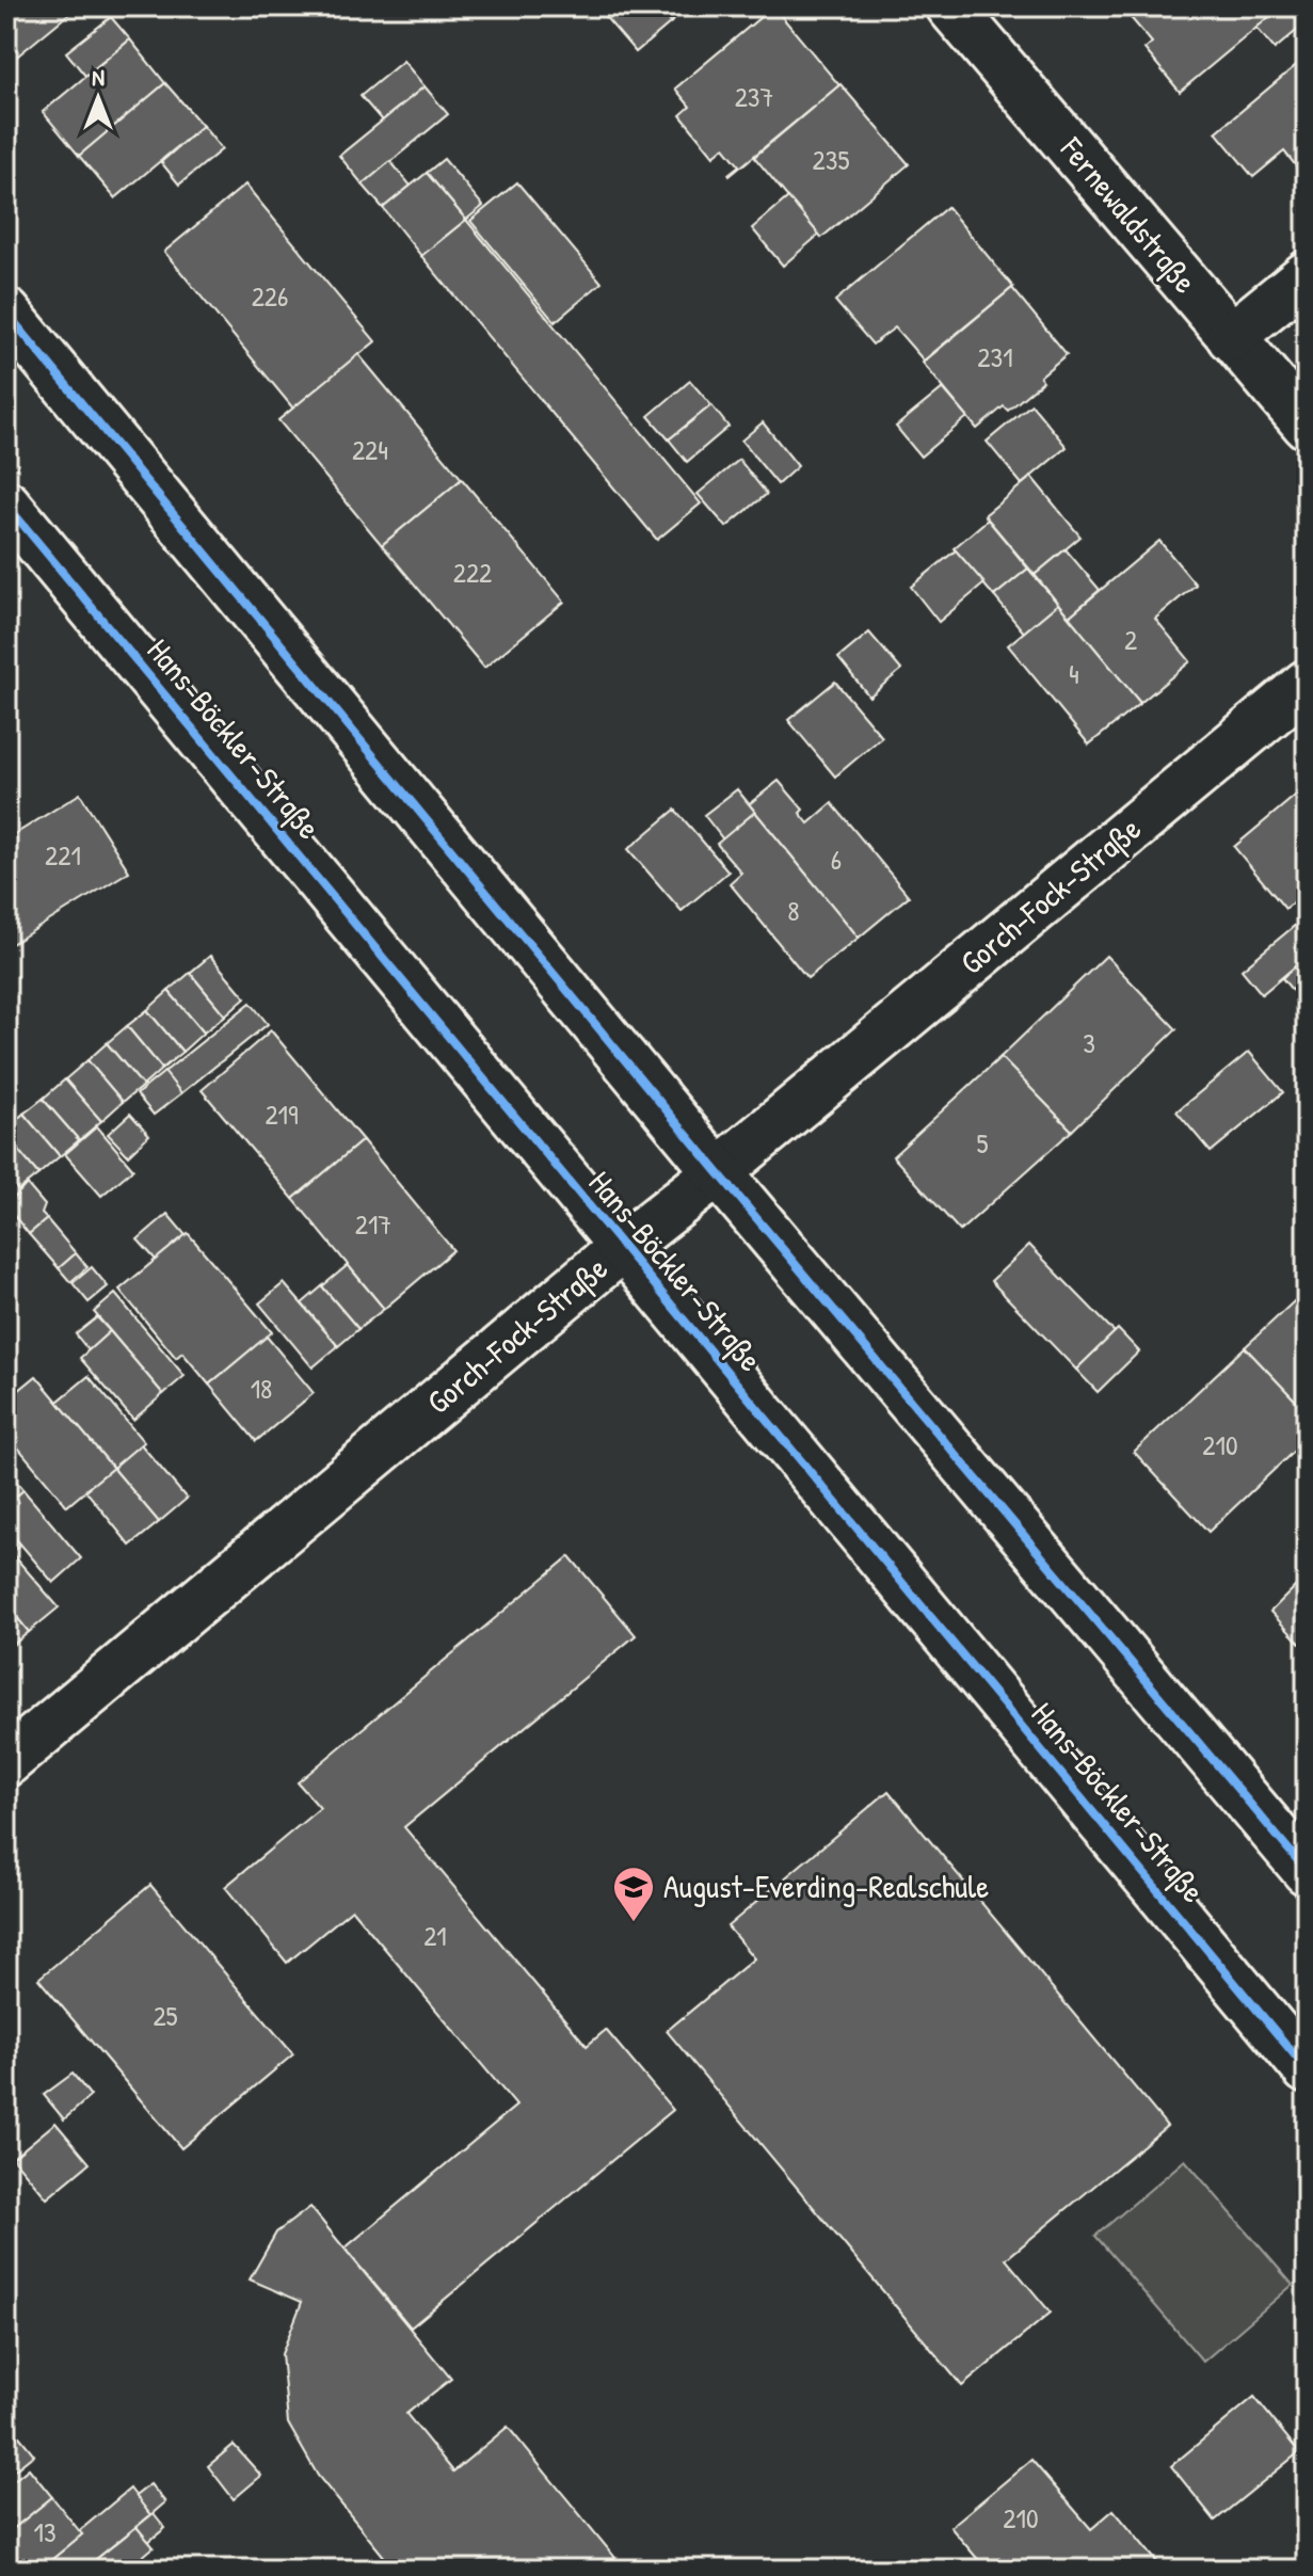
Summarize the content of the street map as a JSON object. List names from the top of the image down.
{
  "streets": {
    "main road": ["Fernewaldstraße", "Hans-Böckler-Straße", "Gorch-Fock-Straße"]
  },
  "crossings": [
    ["Hans-Böckler-Straße", "Gorch-Fock-Straße"]
  ],
  "places": {
    "school or university": ["August-Everding-Realschule"]
  },
  "house_numbers": [
    "237",
    "235",
    "226",
    "231",
    "224",
    "222",
    "2",
    "4",
    "221",
    "6",
    "8",
    "3",
    "219",
    "5",
    "217",
    "18",
    "210",
    "21",
    "25",
    "210",
    "13"
  ],
  "north": "top"
}
